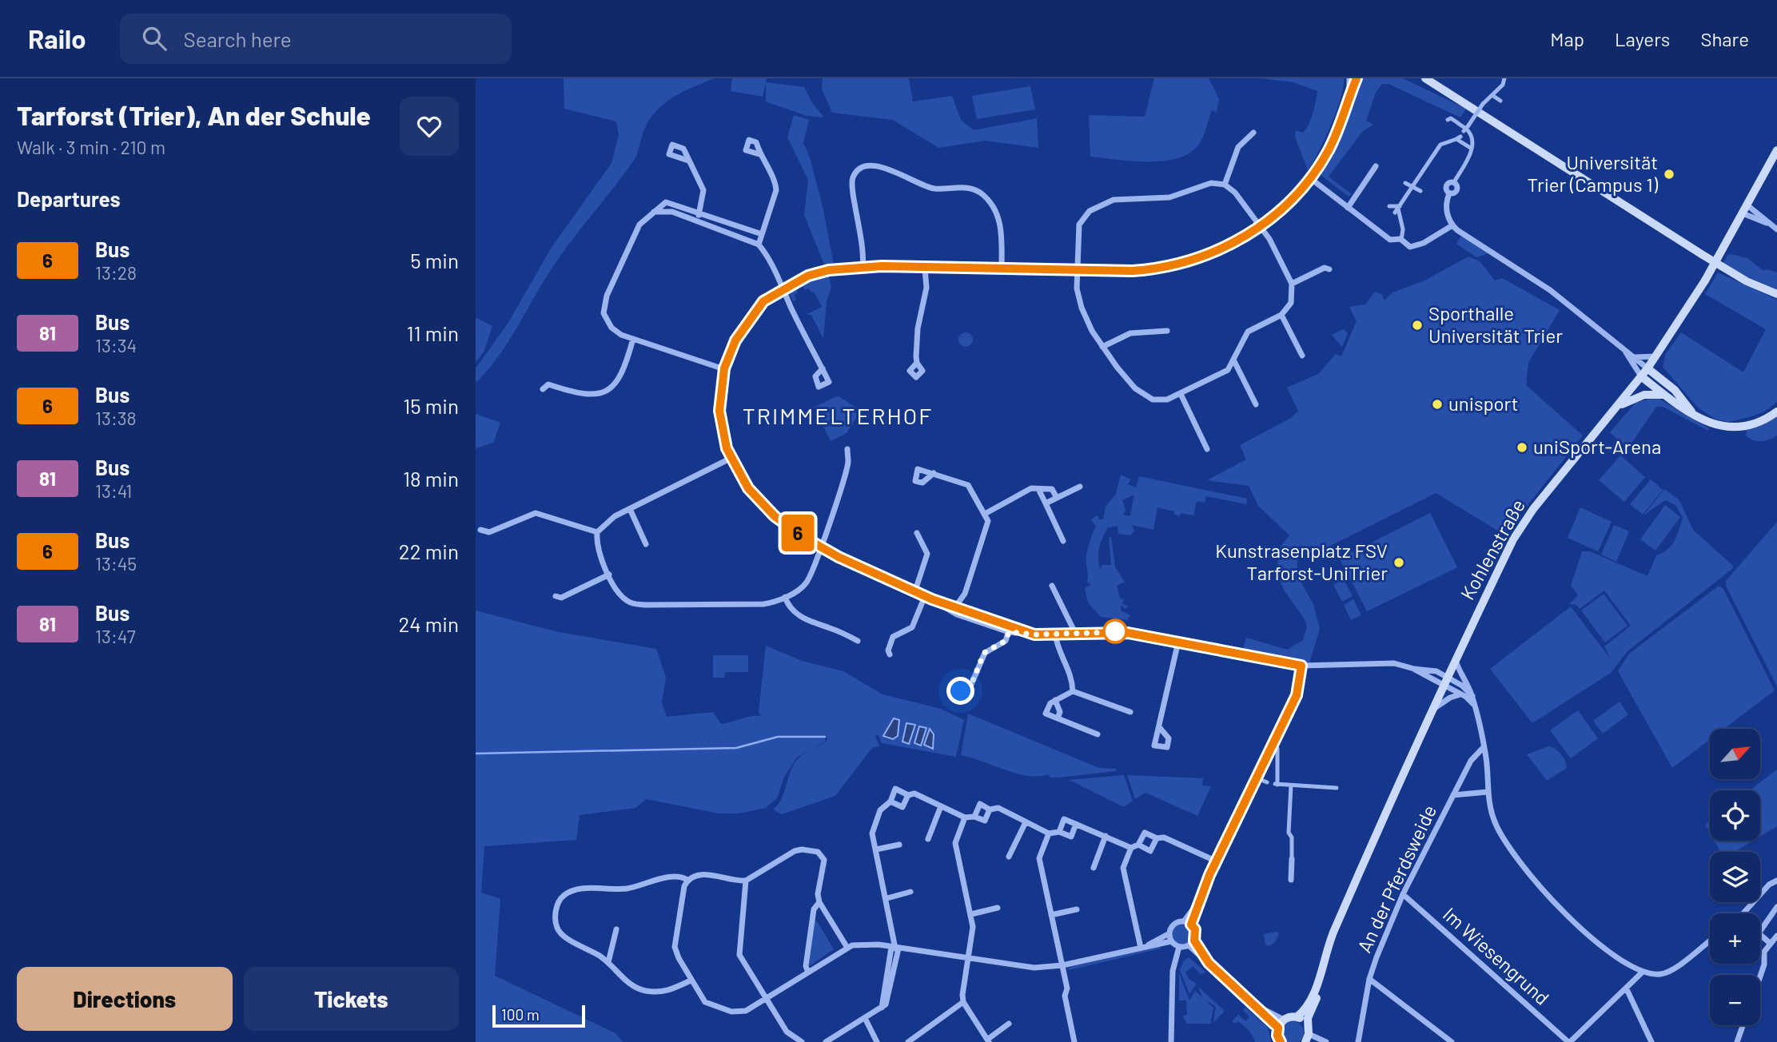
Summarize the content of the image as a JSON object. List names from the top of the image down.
{
  "streets": {
    "main road": ["Kohlenstraße"],
    "street": ["An der Pferdsweide", "Im Wiesengrund"]
  },
  "crossings": [
    ["An der Pferdsweide", "Im Wiesengrund"]
  ],
  "districts": ["TRIMMELTERHOF"],
  "places": [
    "Universität Trier (Campus 1)",
    "Sporthalle Universität Trier",
    "unisport",
    "uniSport-Arena",
    "Kunstrasenplatz FSV Tarforst-UniTrier"
  ],
  "lines": ["bus line 6"],
  "scale_bar": "100 m",
  "north": "top right",
  "page": {
    "header": "Railo",
    "search": "Search here",
    "nav": ["Map", "Layers", "Share"],
    "heading": [
      ["Tarforst (Trier), An der Schule", "Walk · 3 min · 210 m"],
      "Departures"
    ],
    "on_map": "6",
    "list": [
      {
        "mark": "6",
        "name": "Bus",
        "note": "13:28",
        "value": "5 min"
      },
      {
        "mark": "81",
        "name": "Bus",
        "note": "13:34",
        "value": "11 min"
      },
      {
        "mark": "6",
        "name": "Bus",
        "note": "13:38",
        "value": "15 min"
      },
      {
        "mark": "81",
        "name": "Bus",
        "note": "13:41",
        "value": "18 min"
      },
      {
        "mark": "6",
        "name": "Bus",
        "note": "13:45",
        "value": "22 min"
      },
      {
        "mark": "81",
        "name": "Bus",
        "note": "13:47",
        "value": "24 min"
      }
    ],
    "map_buttons": ["+", "−"],
    "buttons": ["Directions", "Tickets"],
    "scale": "100 m"
  }
}
